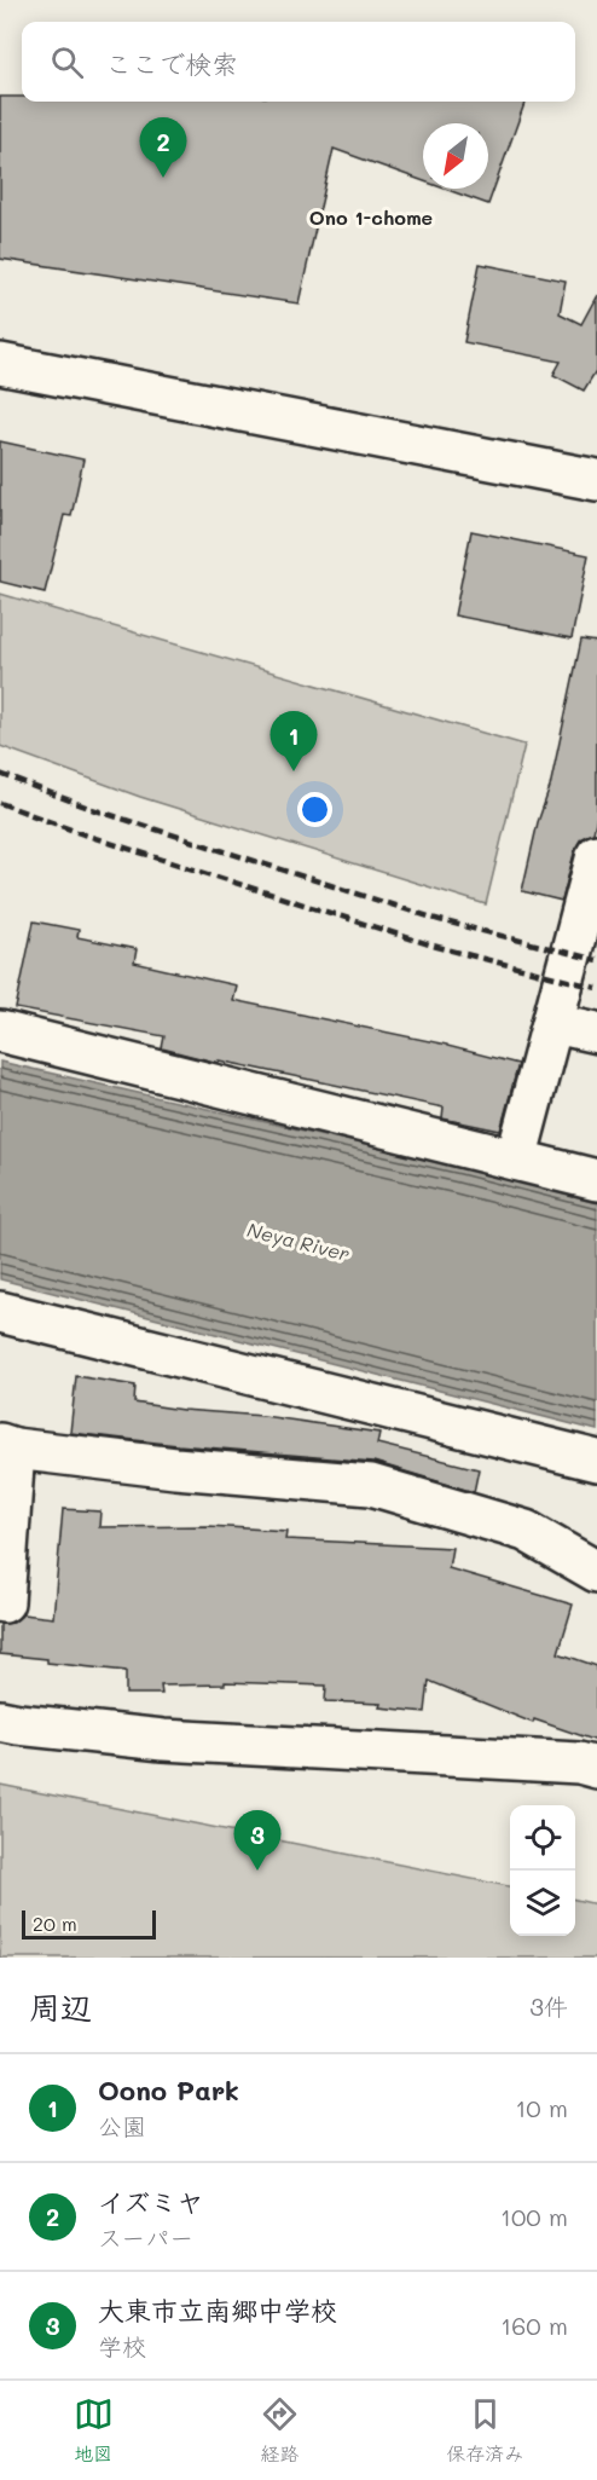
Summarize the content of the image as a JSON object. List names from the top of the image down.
{
  "districts": ["Ono 1-chome"],
  "water": ["Neya River"],
  "scale_bar": "20 m",
  "north": "bottom left",
  "page": {
    "search": "ここで検索",
    "pins": ["2", "1", "3"],
    "scale": "20 m",
    "heading": ["周辺", "3件"],
    "list": [
      {
        "mark": "1",
        "name": "Oono Park",
        "note": "公園",
        "value": "10 m"
      },
      {
        "mark": "2",
        "name": "イズミヤ",
        "note": "スーパー",
        "value": "100 m"
      },
      {
        "mark": "3",
        "name": "大東市立南郷中学校",
        "note": "学校",
        "value": "160 m"
      }
    ],
    "nav": ["地図", "経路", "保存済み"]
  }
}
